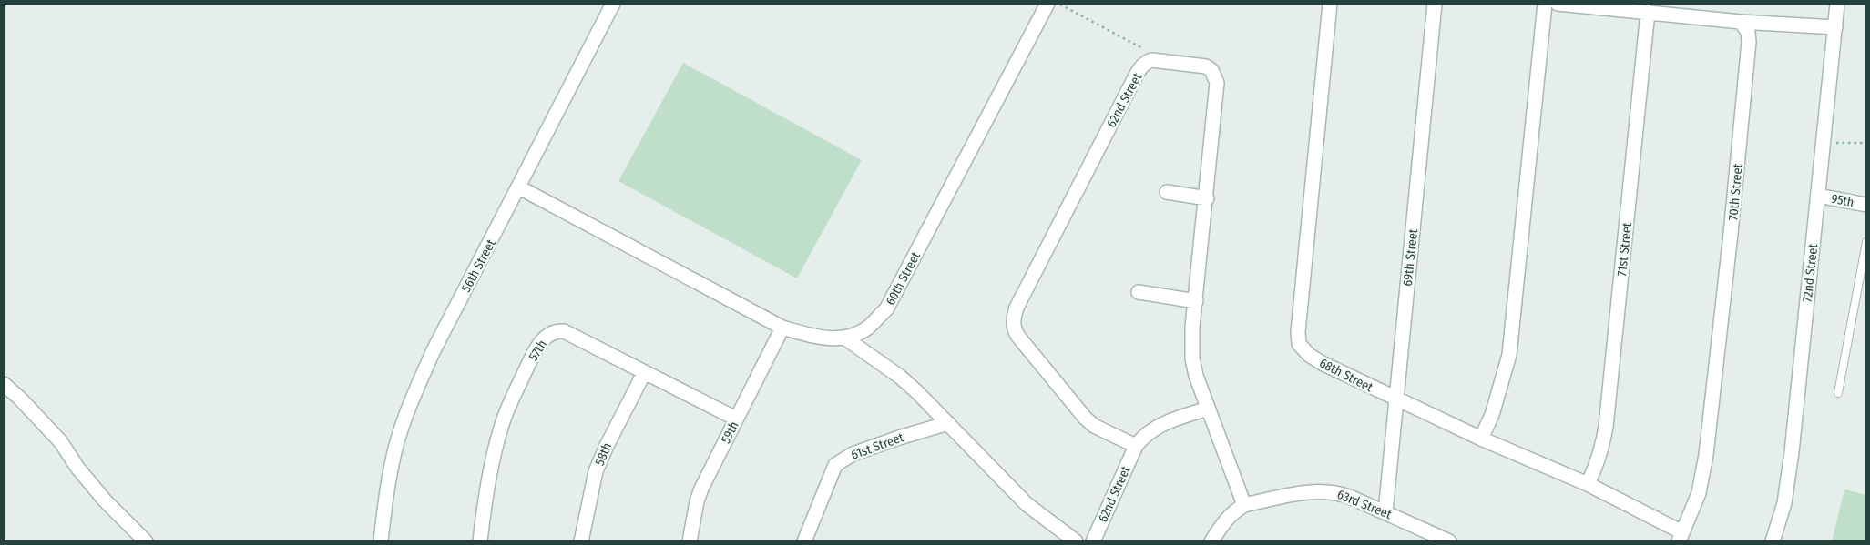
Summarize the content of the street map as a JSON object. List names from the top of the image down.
{
  "streets": {
    "street": [
      "62nd Street",
      "70th Street",
      "95th",
      "71st Street",
      "69th Street",
      "56th Street",
      "72nd Street",
      "60th Street",
      "57th",
      "68th Street",
      "59th",
      "61st Street",
      "58th",
      "63rd Street"
    ]
  },
  "crossings": [
    ["62nd Street", "63rd Street"],
    ["70th Street", "68th Street"],
    ["95th", "72nd Street"],
    ["71st Street", "68th Street"],
    ["69th Street", "68th Street"],
    ["69th Street", "63rd Street"],
    ["56th Street", "60th Street"],
    ["60th Street", "59th"],
    ["57th", "59th"],
    ["57th", "58th"]
  ]
}
